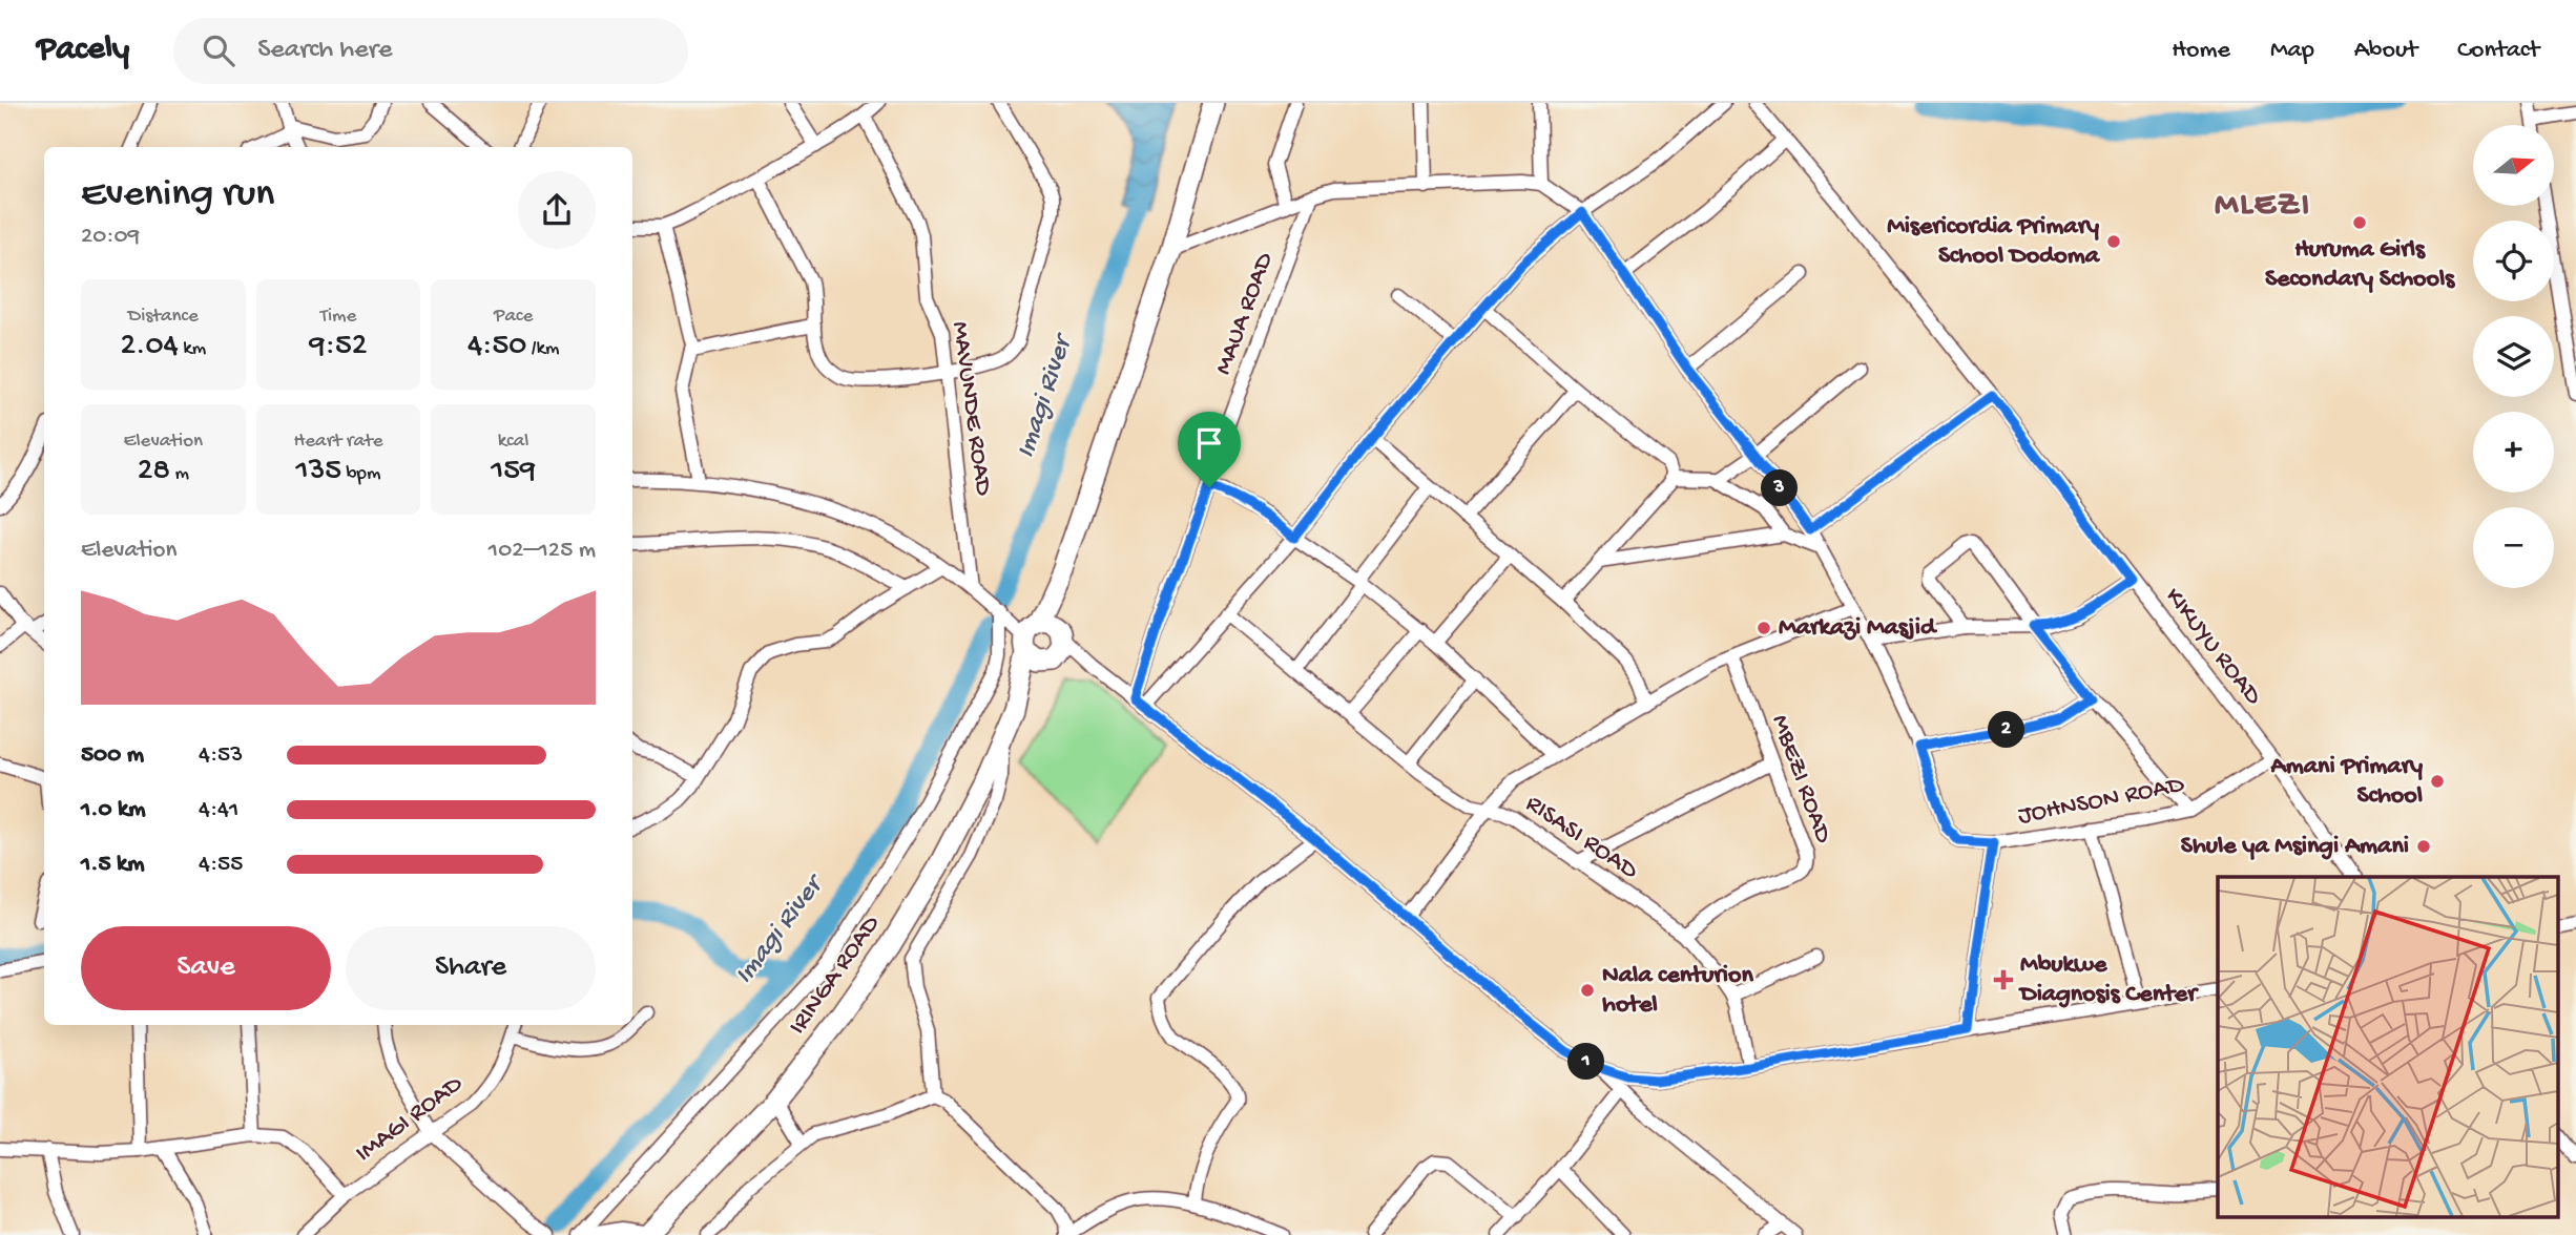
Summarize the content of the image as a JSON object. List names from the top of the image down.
{
  "streets": {
    "highway": ["IRINGA ROAD"],
    "street": [
      "MAUA ROAD",
      "MAVUNDE ROAD",
      "KIKUYU ROAD",
      "MBEZI ROAD",
      "JOHNSON ROAD",
      "RISASI ROAD",
      "IMAGI ROAD"
    ]
  },
  "crossings": [
    ["KIKUYU ROAD", "JOHNSON ROAD"],
    ["MBEZI ROAD", "RISASI ROAD"]
  ],
  "districts": ["MLEZI"],
  "water": ["Imagi River"],
  "places": {
    "other": [
      "Huruma Girls Secondary Schools",
      "Misericordia Primary School Dodoma",
      "Markazi Masjid",
      "Amani Primary School",
      "Shule ya Msingi Amani",
      "Nala centurion hotel"
    ],
    "health": ["Mbukwe Diagnosis Center"]
  },
  "north": "right",
  "page": {
    "header": "Pacely",
    "search": "Search here",
    "nav": [
      "Home",
      "Map",
      "About",
      "Contact"
    ],
    "map_buttons": ["+", "−"],
    "heading": ["Evening run", "20:09"],
    "stats": [
      ["Distance", "2.04 km"],
      ["Time", "9:52"],
      ["Pace", "4:50 /km"],
      ["Elevation", "28 m"],
      ["Heart rate", "135 bpm"],
      ["kcal", "159"]
    ],
    "pins": ["3", "2", "1"],
    "chart": ["Elevation", "102–125 m"],
    "list": [
      {
        "name": "500 m",
        "note": "4:53"
      },
      {
        "name": "1.0 km",
        "note": "4:41"
      },
      {
        "name": "1.5 km",
        "note": "4:55"
      }
    ],
    "buttons": ["Save", "Share"]
  }
}
